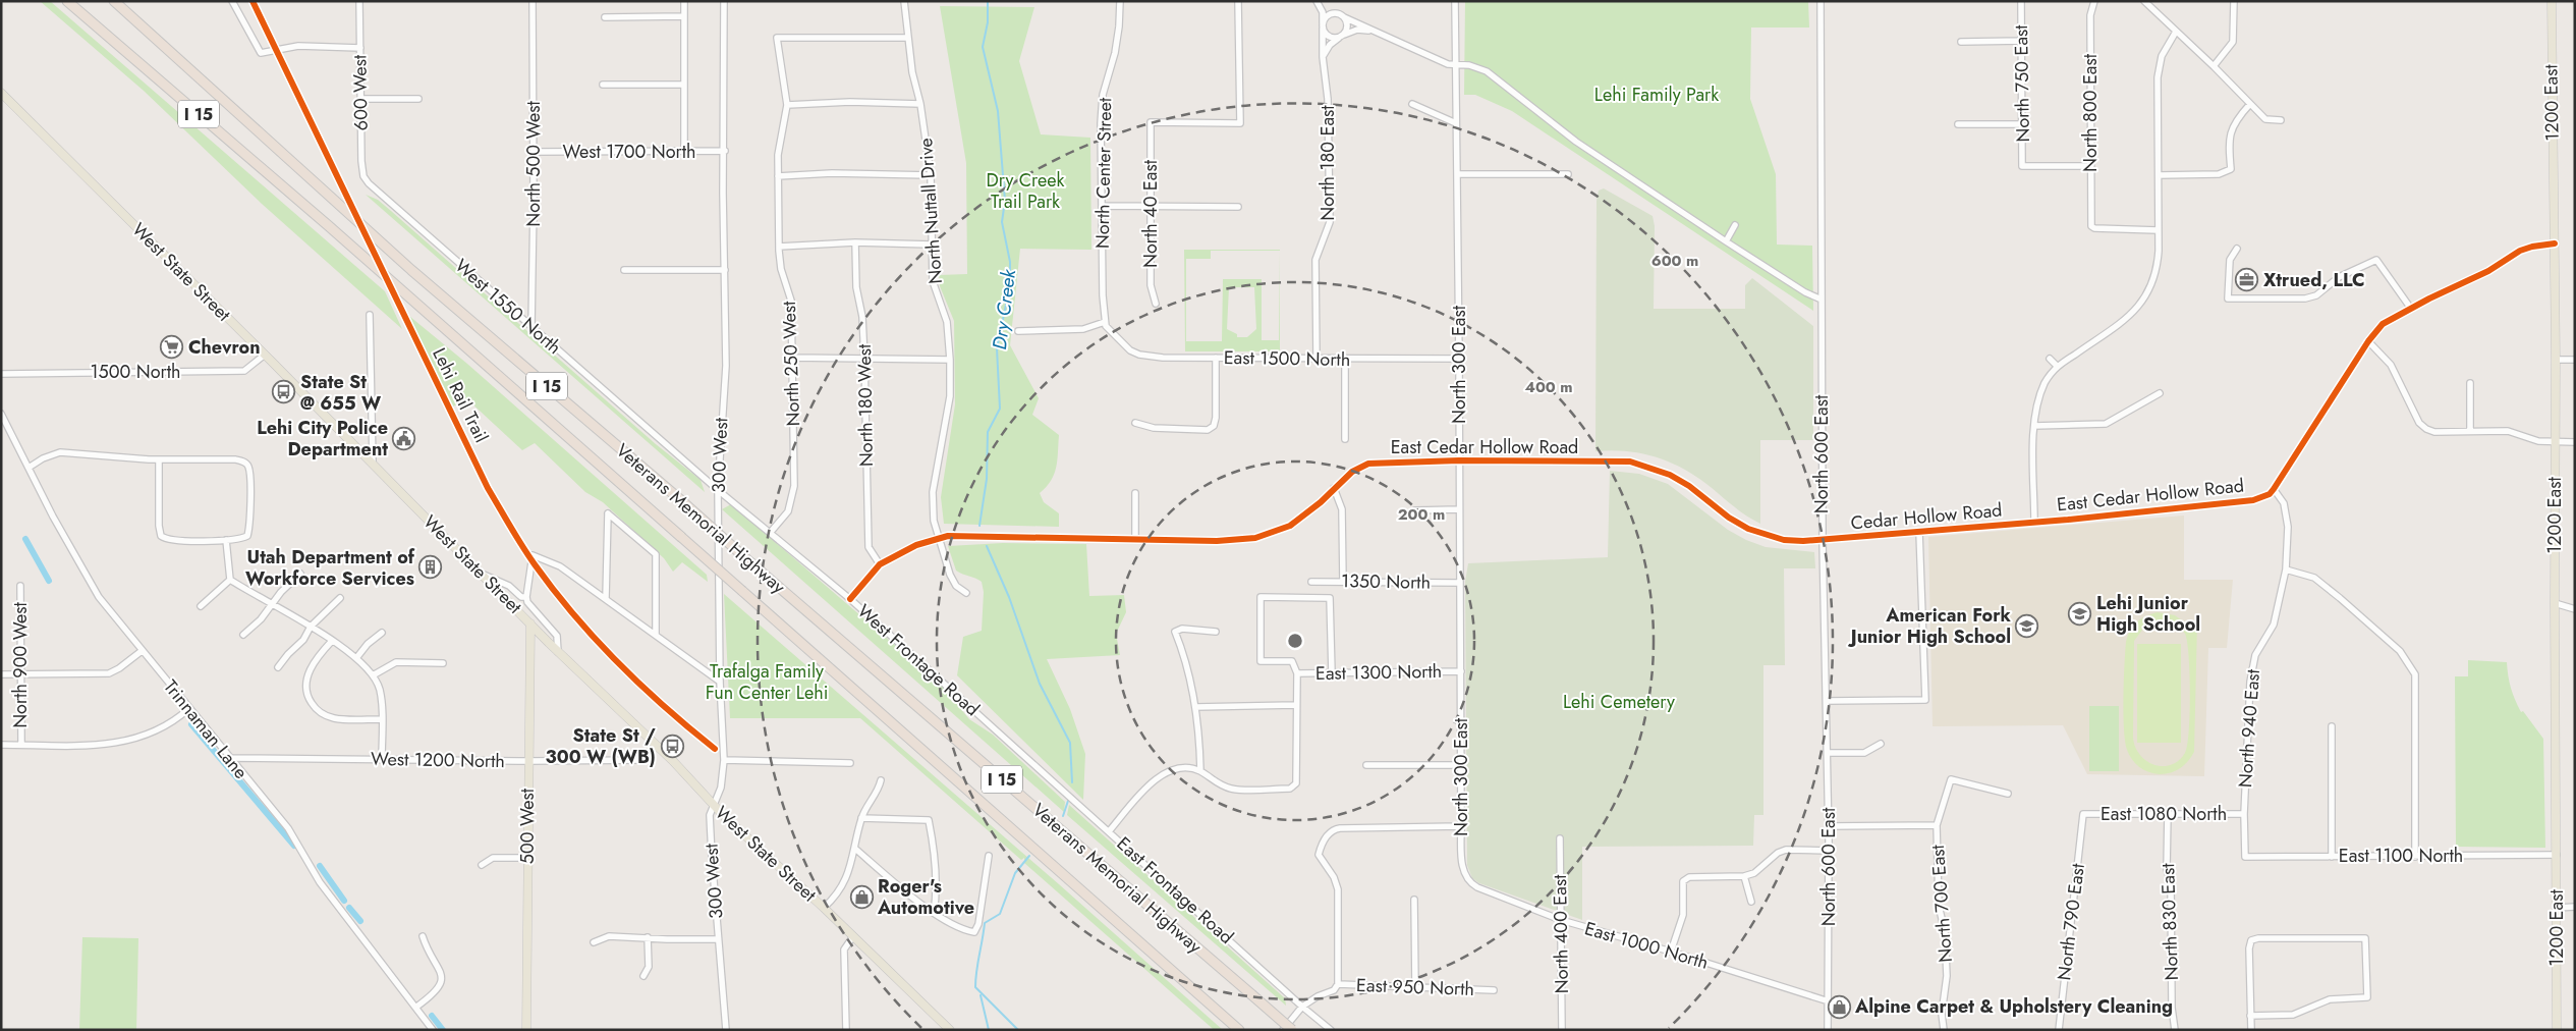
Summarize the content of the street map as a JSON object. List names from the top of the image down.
{
  "streets": {
    "highway": ["I 15", "Veterans Memorial Highway"],
    "main road": ["1200 East", "West State Street", "500 West"],
    "street": [
      "North 750 East",
      "600 West",
      "North 800 East",
      "West 1700 North",
      "North 180 East",
      "North 500 West",
      "North Center Street",
      "North Nuttall Drive",
      "North 40 East",
      "West 1550 North",
      "East 1500 North",
      "North 250 West",
      "North 300 East",
      "1500 North",
      "North 180 West",
      "East Cedar Hollow Road",
      "North 600 East",
      "300 West",
      "Cedar Hollow Road",
      "1350 North",
      "West Frontage Road",
      "North 900 West",
      "East 1300 North",
      "North 940 East",
      "Trinnaman Lane",
      "West 1200 North",
      "East 1080 North",
      "East 1100 North",
      "East Frontage Road",
      "North 700 East",
      "North 790 East",
      "North 830 East",
      "North 400 East",
      "East 1000 North",
      "East 950 North"
    ],
    "cycle path": ["Lehi Rail Trail"]
  },
  "crossings": [
    ["North 750 East", "North 800 East"],
    ["600 West", "West 1550 North"],
    ["1200 East", "East 1100 North"],
    ["West 1700 North", "North 500 West"],
    ["West 1700 North", "300 West"],
    ["North 180 East", "East 1500 North"],
    ["North 500 West", "West 1550 North"],
    ["North Center Street", "East 1500 North"],
    ["North Nuttall Drive", "North 250 West"],
    ["North Nuttall Drive", "East Cedar Hollow Road"],
    ["West State Street", "1500 North"],
    ["West State Street", "300 West"],
    ["West State Street", "500 West"],
    ["West 1550 North", "300 West"],
    ["West 1550 North", "West Frontage Road"],
    ["East 1500 North", "North 300 East"],
    ["North 250 West", "West Frontage Road"],
    ["North 300 East", "East Cedar Hollow Road"],
    ["North 300 East", "1350 North"],
    ["North 300 East", "East 1300 North"],
    ["North 300 East", "East 1000 North"],
    ["North 180 West", "East Cedar Hollow Road"],
    ["East Cedar Hollow Road", "North 600 East"],
    ["East Cedar Hollow Road", "Cedar Hollow Road"],
    ["East Cedar Hollow Road", "North 940 East"],
    ["North 600 East", "Cedar Hollow Road"],
    ["North 600 East", "East 1000 North"],
    ["300 West", "West Frontage Road"],
    ["West Frontage Road", "East Frontage Road"],
    ["North 940 East", "East 1080 North"],
    ["North 940 East", "East 1100 North"],
    ["Trinnaman Lane", "West 1200 North"],
    ["West 1200 North", "500 West"],
    ["East 1080 North", "North 790 East"],
    ["East 1080 North", "North 830 East"],
    ["North 400 East", "East 1000 North"]
  ],
  "water": ["Dry Creek"],
  "parks": [
    "Lehi Family Park",
    "Dry Creek Trail Park",
    "Trafalga Family Fun Center Lehi",
    "Lehi Cemetery"
  ],
  "places": {
    "office": ["Xtrued, LLC"],
    "supermarket": ["Chevron"],
    "bus stop": ["State St @ 655 W", "State St / 300 W (WB)"],
    "public building": ["Lehi City Police Department"],
    "building": ["Utah Department of Workforce Services"],
    "school or university": ["Lehi Junior High School", "American Fork Junior High School"],
    "shop": ["Roger's Automotive", "Alpine Carpet & Upholstery Cleaning"]
  },
  "rings": ["600 m", "400 m", "200 m"]
}
